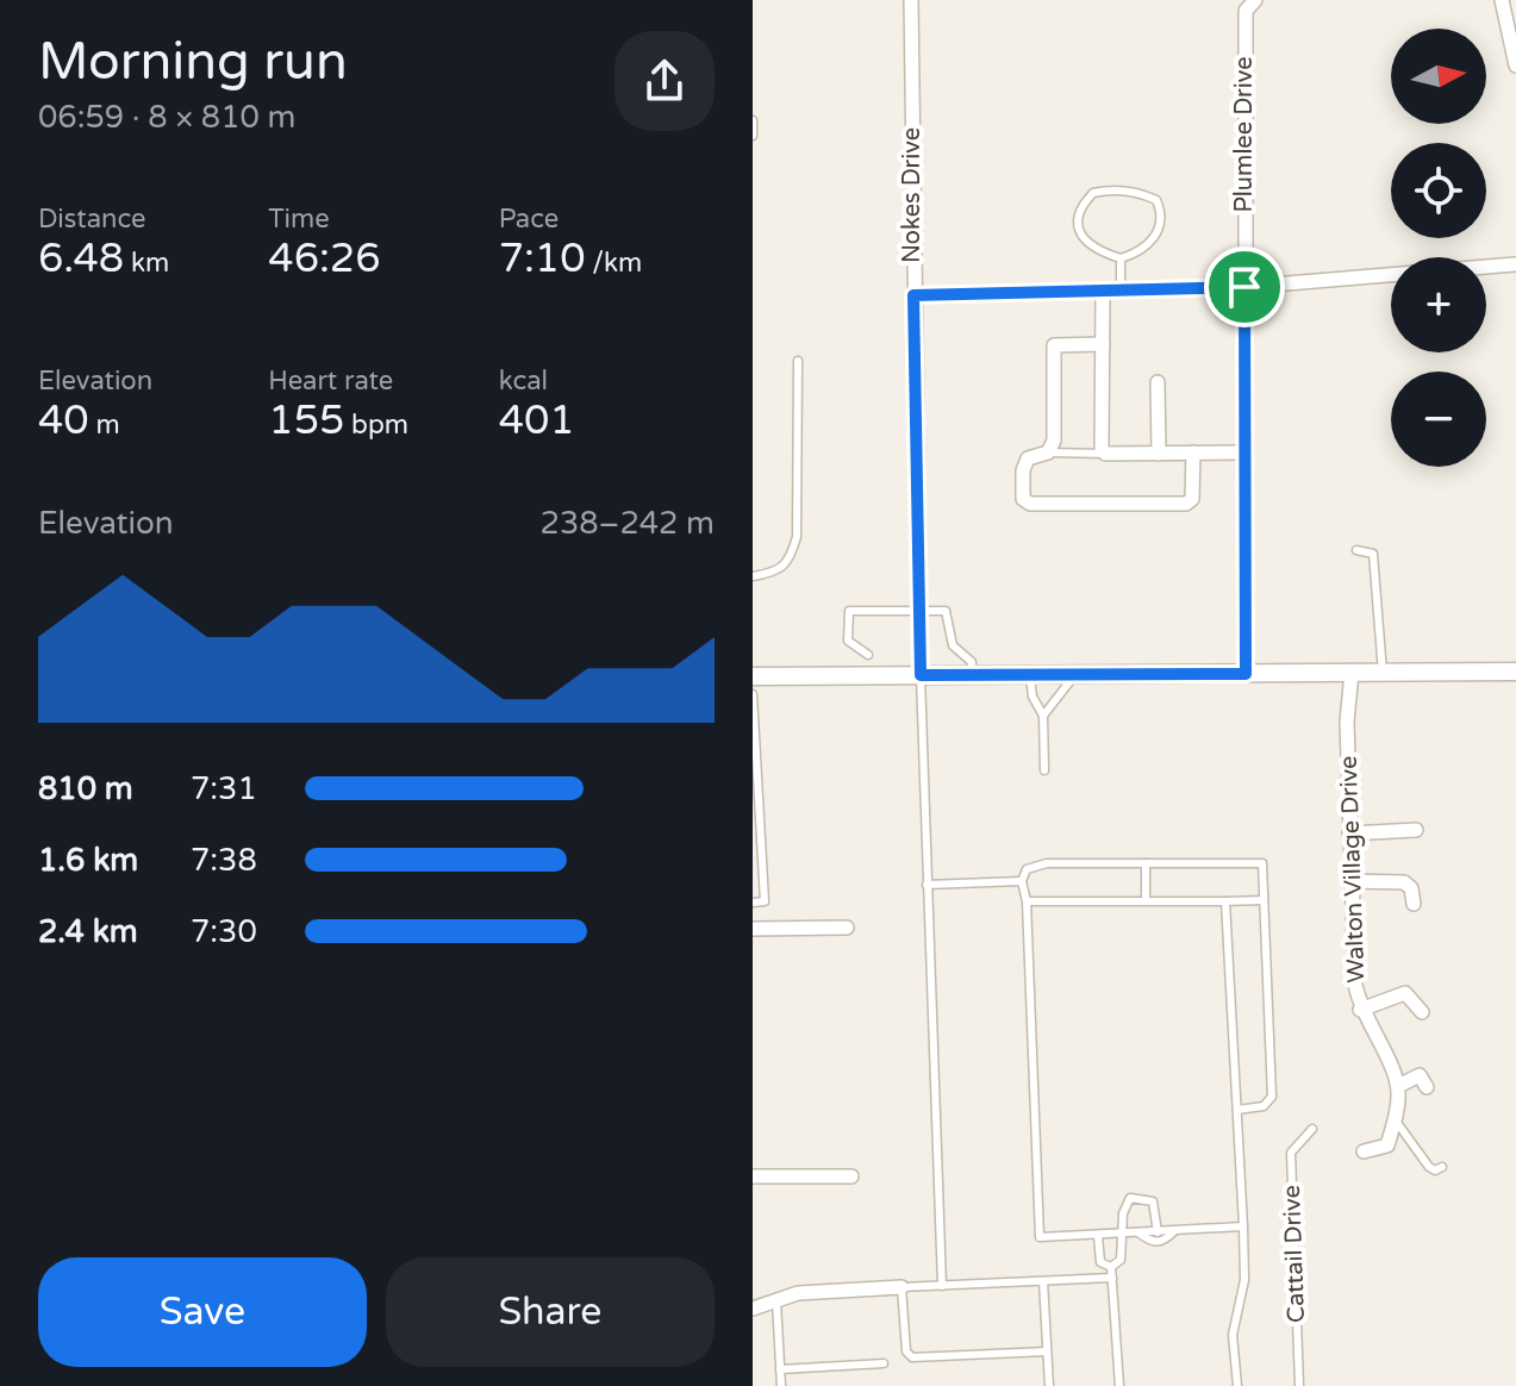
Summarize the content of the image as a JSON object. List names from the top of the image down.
{
  "streets": {
    "street": ["Plumlee Drive", "Nokes Drive", "Walton Village Drive"],
    "lane": ["Cattail Drive"]
  },
  "north": "right",
  "page": {
    "heading": ["Morning run", "06:59 · 8 × 810 m"],
    "map_buttons": ["+", "−"],
    "stats": [
      ["Distance", "6.48 km"],
      ["Time", "46:26"],
      ["Pace", "7:10 /km"],
      ["Elevation", "40 m"],
      ["Heart rate", "155 bpm"],
      ["kcal", "401"]
    ],
    "chart": ["Elevation", "238–242 m"],
    "list": [
      {
        "name": "810 m",
        "note": "7:31"
      },
      {
        "name": "1.6 km",
        "note": "7:38"
      },
      {
        "name": "2.4 km",
        "note": "7:30"
      }
    ],
    "buttons": ["Save", "Share"]
  }
}
